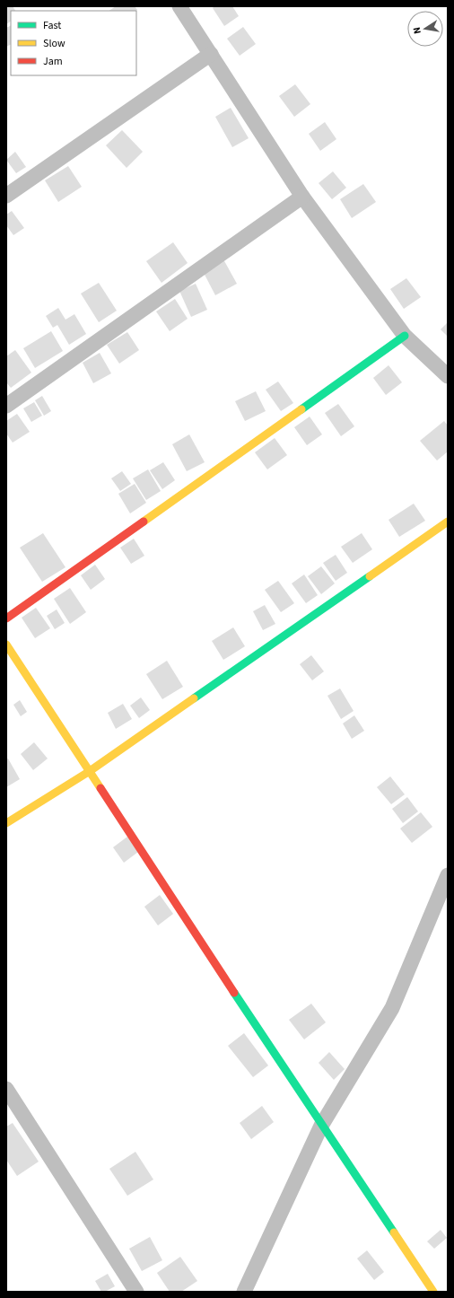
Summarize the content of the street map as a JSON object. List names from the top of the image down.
{
  "legend": ["Fast", "Slow", "Jam"],
  "north": "left"
}
